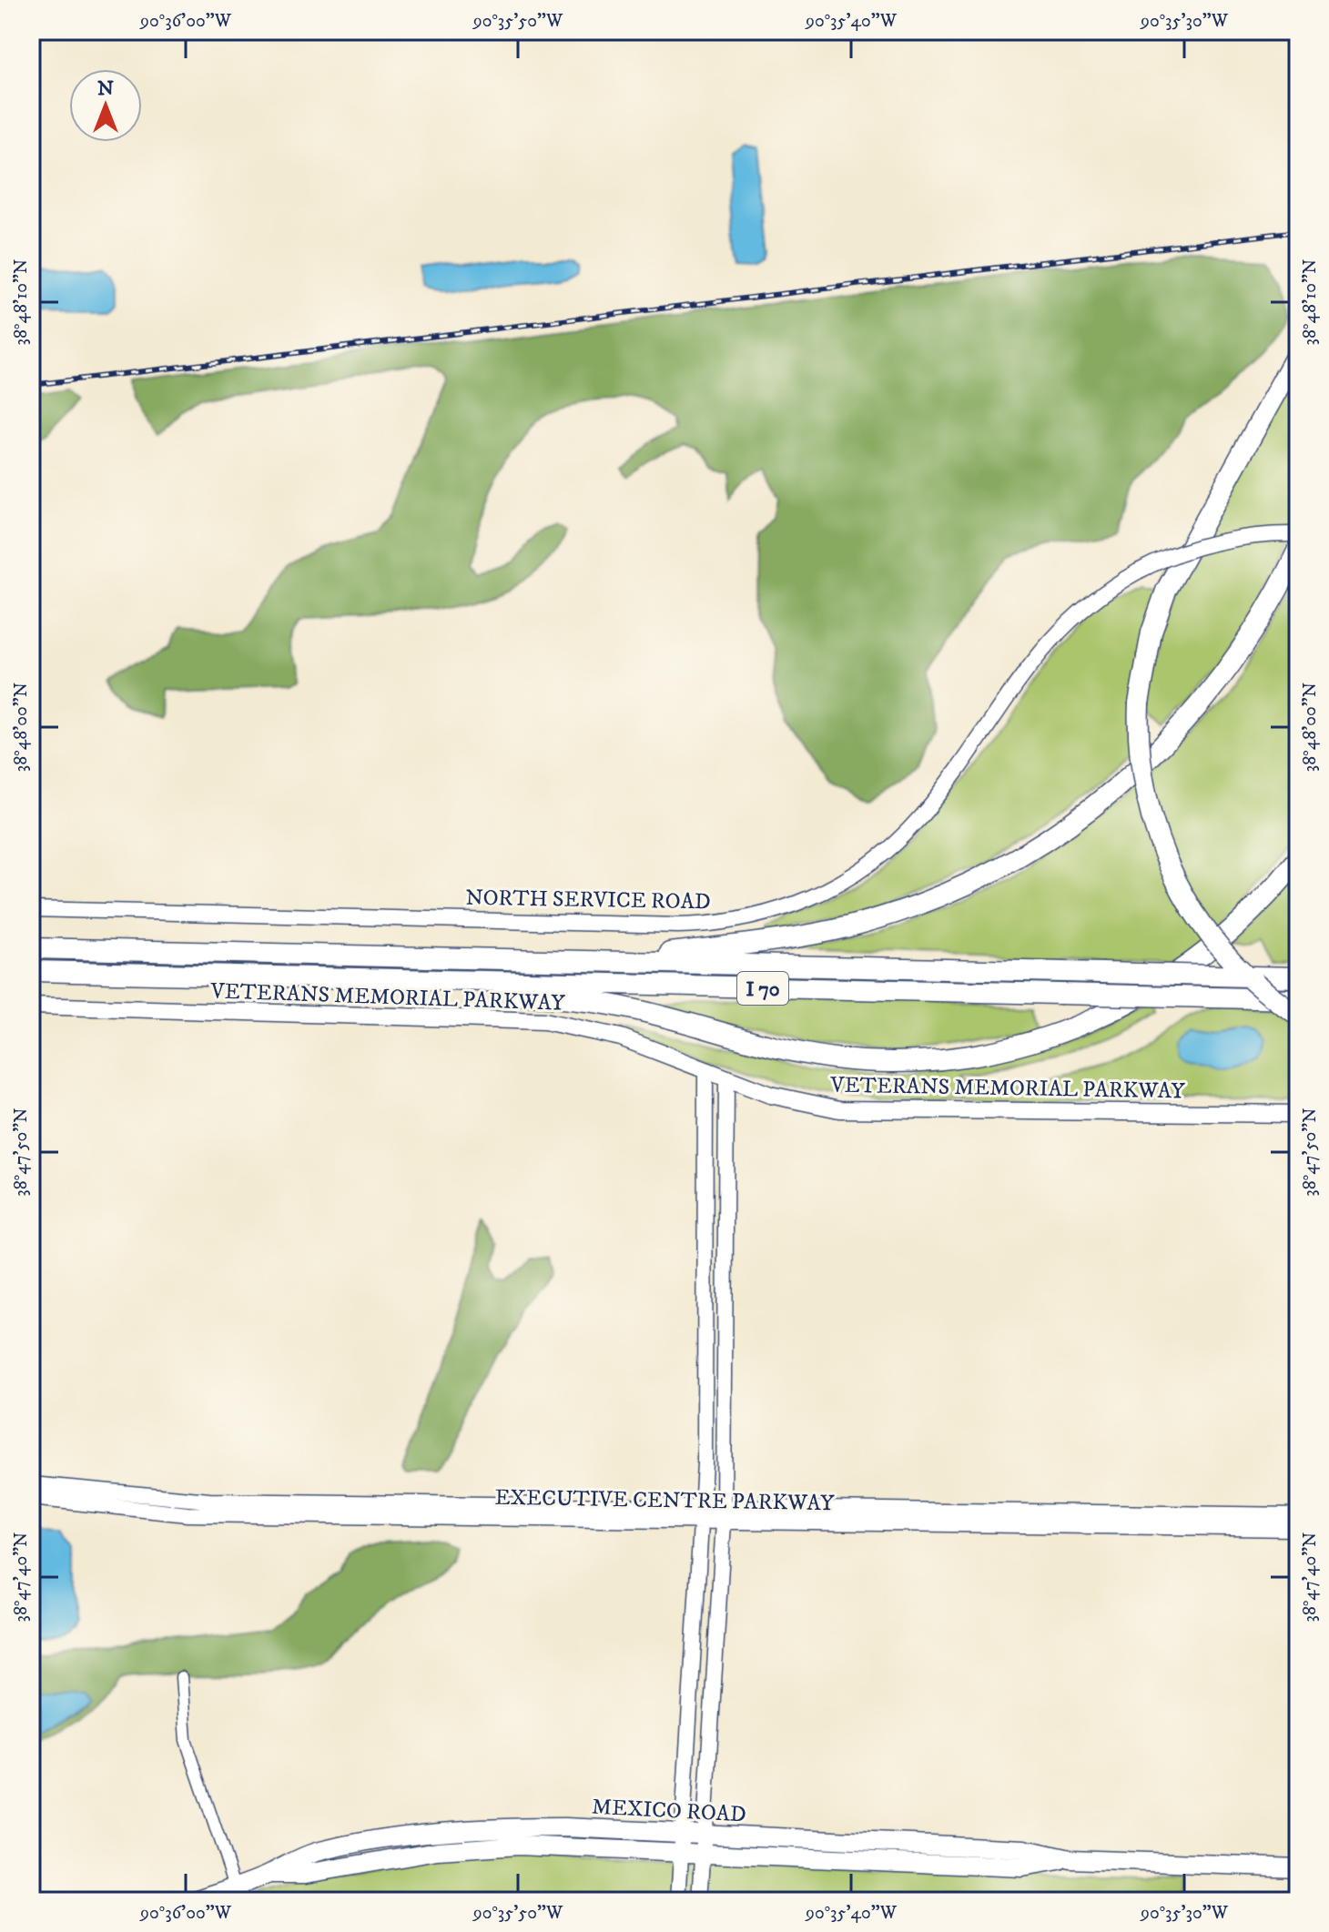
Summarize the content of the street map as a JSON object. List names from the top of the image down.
{
  "streets": {
    "highway": ["I 70"],
    "main road": ["VETERANS MEMORIAL PARKWAY", "MEXICO ROAD"],
    "street": ["NORTH SERVICE ROAD", "EXECUTIVE CENTRE PARKWAY"]
  },
  "north": "top",
  "coordinates": [
    "90°36'00\"W",
    "90°35'50\"W",
    "90°35'40\"W",
    "90°35'30\"W",
    "38°48'10\"N",
    "38°48'00\"N",
    "38°47'50\"N",
    "38°47'40\"N"
  ]
}
